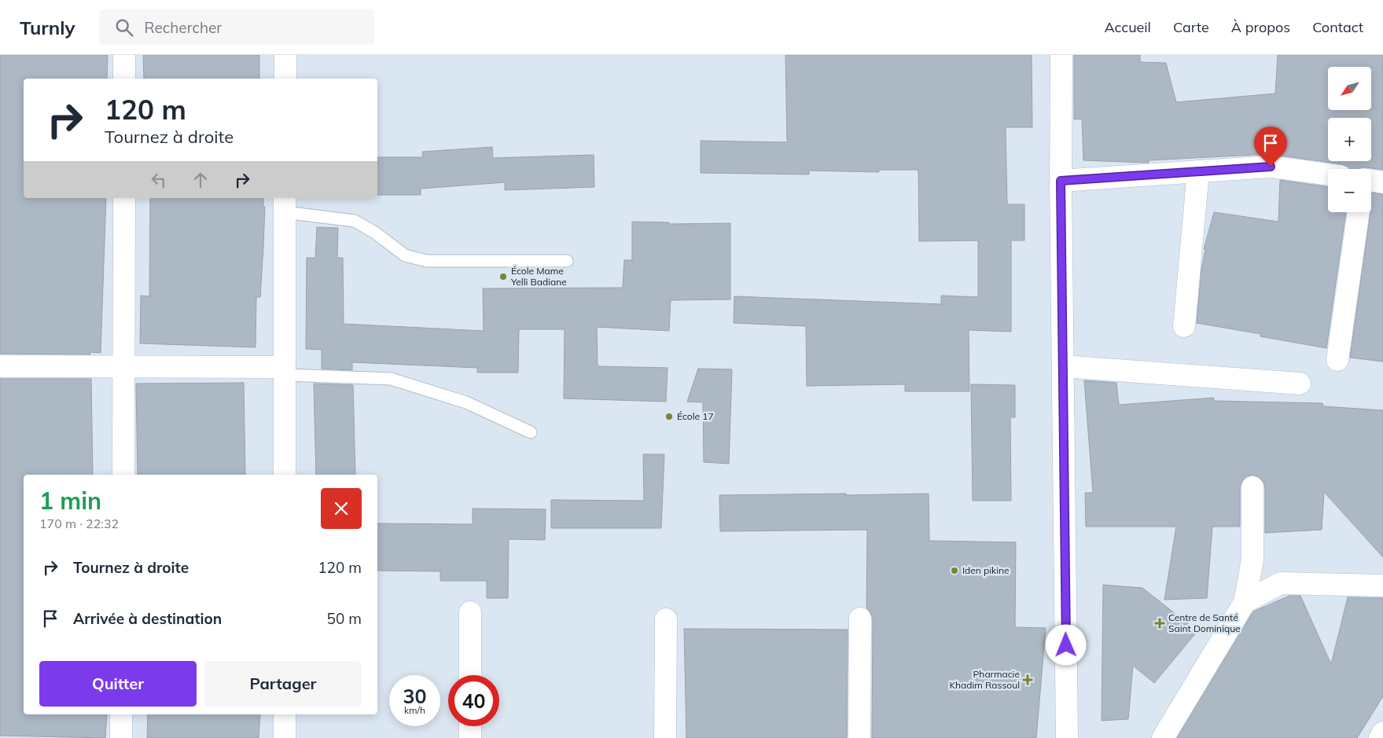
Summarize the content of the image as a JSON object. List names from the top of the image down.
{
  "places": {
    "other": ["École Mame Yelli Badiane", "École 17", "Iden pikine"],
    "health": ["Centre de Santé Saint Dominique", "Pharmacie Khadim Rassoul"]
  },
  "north": "bottom left",
  "page": {
    "header": "Turnly",
    "search": "Rechercher",
    "nav": [
      "Accueil",
      "Carte",
      "À propos",
      "Contact"
    ],
    "map_buttons": ["+", "−"],
    "turn": ["120 m", "Tournez à droite"],
    "heading": ["1 min", "170 m · 22:32"],
    "list": [
      {
        "name": "Tournez à droite",
        "value": "120 m"
      },
      {
        "name": "Arrivée à destination",
        "value": "50 m"
      }
    ],
    "buttons": ["Quitter", "Partager"],
    "speed": "30 km/h",
    "limit": "40"
  }
}
